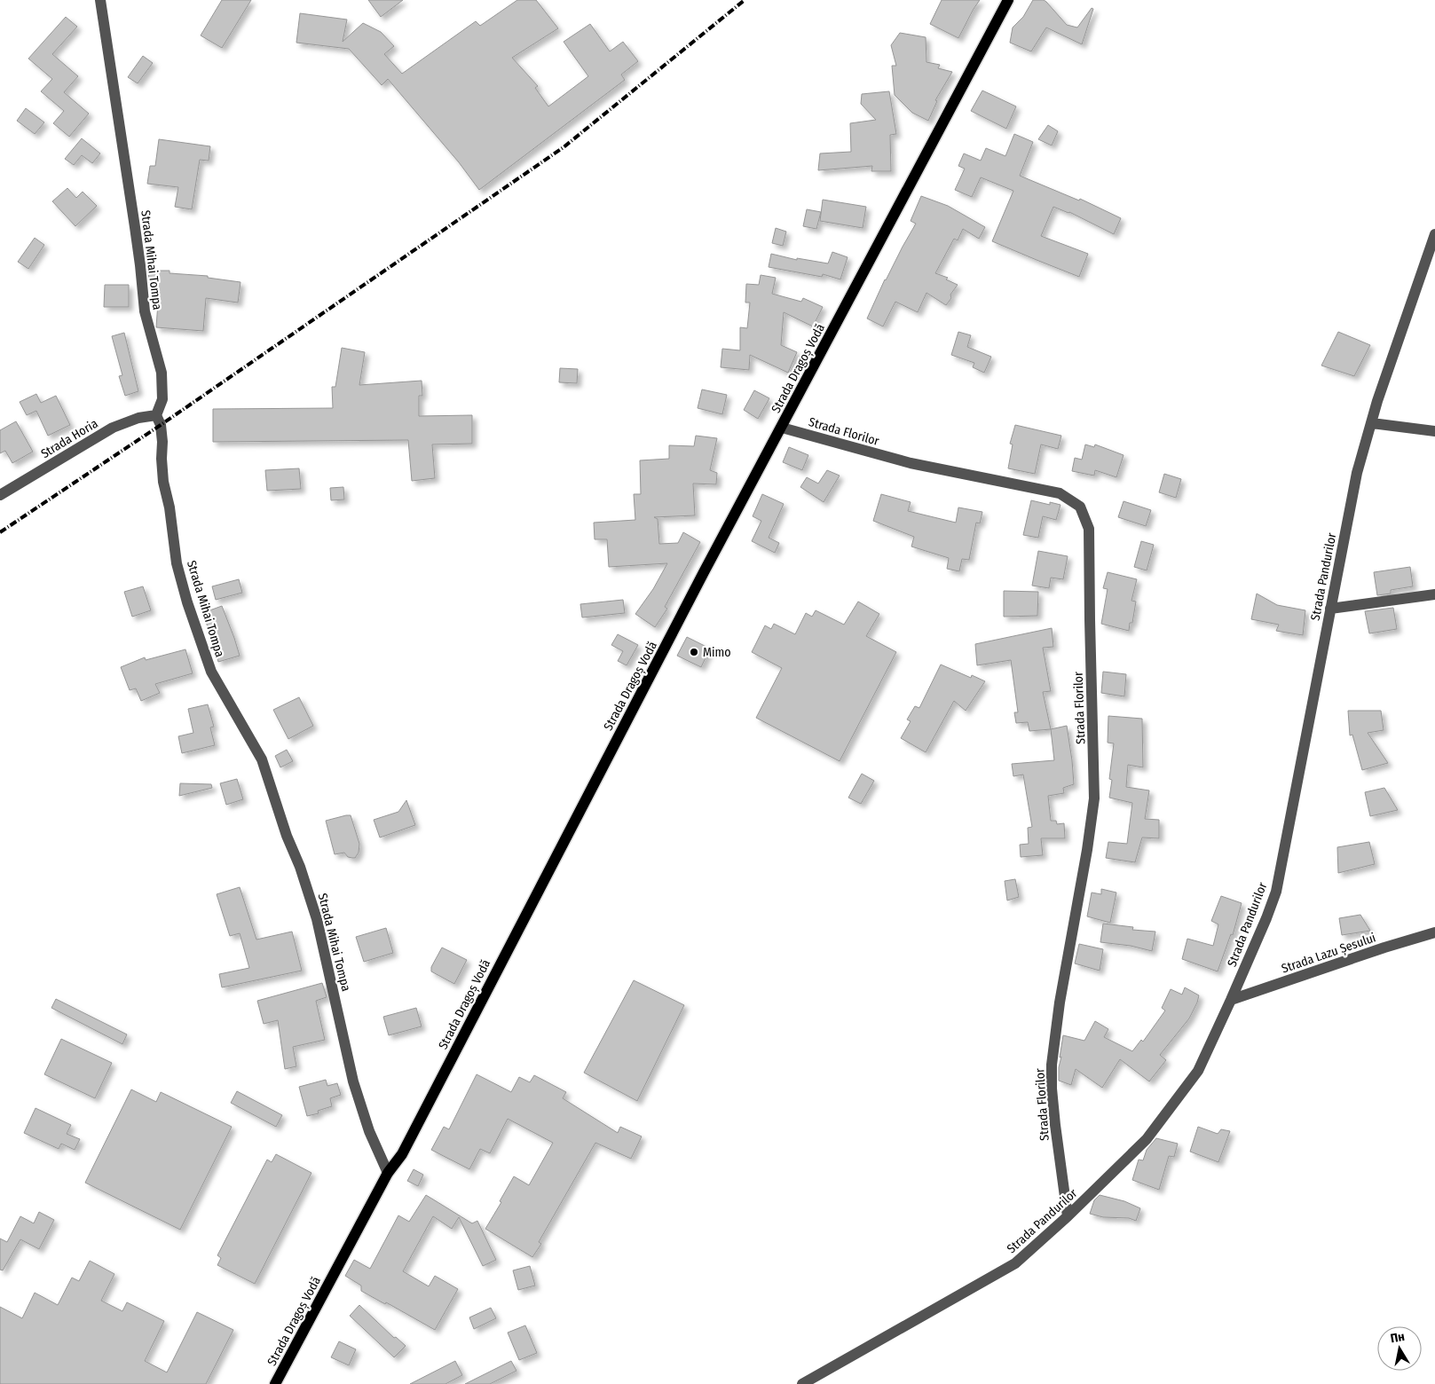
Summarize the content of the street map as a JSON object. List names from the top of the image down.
{
  "streets": {
    "main road": ["Strada Dragoș Vodă"],
    "street": [
      "Strada Mihai Tompa",
      "Strada Florilor",
      "Strada Horia",
      "Strada Pandurilor",
      "Strada Lazu Șesului"
    ]
  },
  "crossings": [
    ["Strada Mihai Tompa", "Strada Dragoș Vodă"],
    ["Strada Mihai Tompa", "Strada Horia"],
    ["Strada Dragoș Vodă", "Strada Florilor"],
    ["Strada Florilor", "Strada Pandurilor"],
    ["Strada Pandurilor", "Strada Lazu Șesului"]
  ],
  "places": ["Mimo"],
  "north": "top"
}
